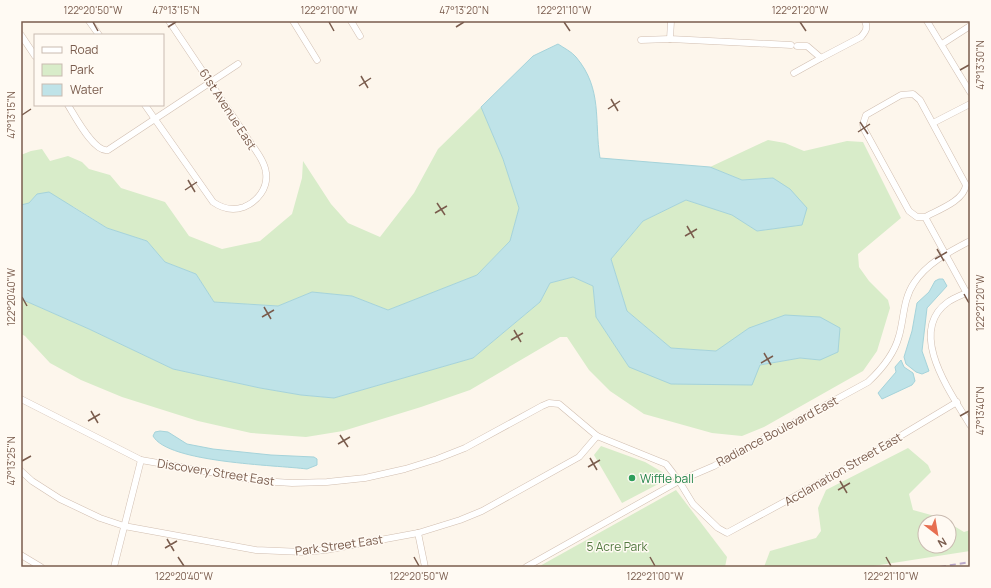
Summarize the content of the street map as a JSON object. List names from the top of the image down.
{
  "streets": {
    "street": [
      "61st Avenue East",
      "Radiance Boulevard East",
      "Acclamation Street East",
      "Discovery Street East",
      "Park Street East"
    ]
  },
  "crossings": [
    ["Radiance Boulevard East", "Acclamation Street East"],
    ["Discovery Street East", "Park Street East"]
  ],
  "parks": ["5 Acre Park"],
  "places": ["Wiffle ball"],
  "legend": ["Road", "Park", "Water"],
  "north": "bottom right",
  "coordinates": [
    "122°20'50\"W",
    "47°13'15\"N",
    "122°21'00\"W",
    "47°13'20\"N",
    "122°21'10\"W",
    "122°21'20\"W",
    "47°13'30\"N",
    "122°20'40\"W",
    "47°13'40\"N",
    "47°13'25\"N"
  ]
}
